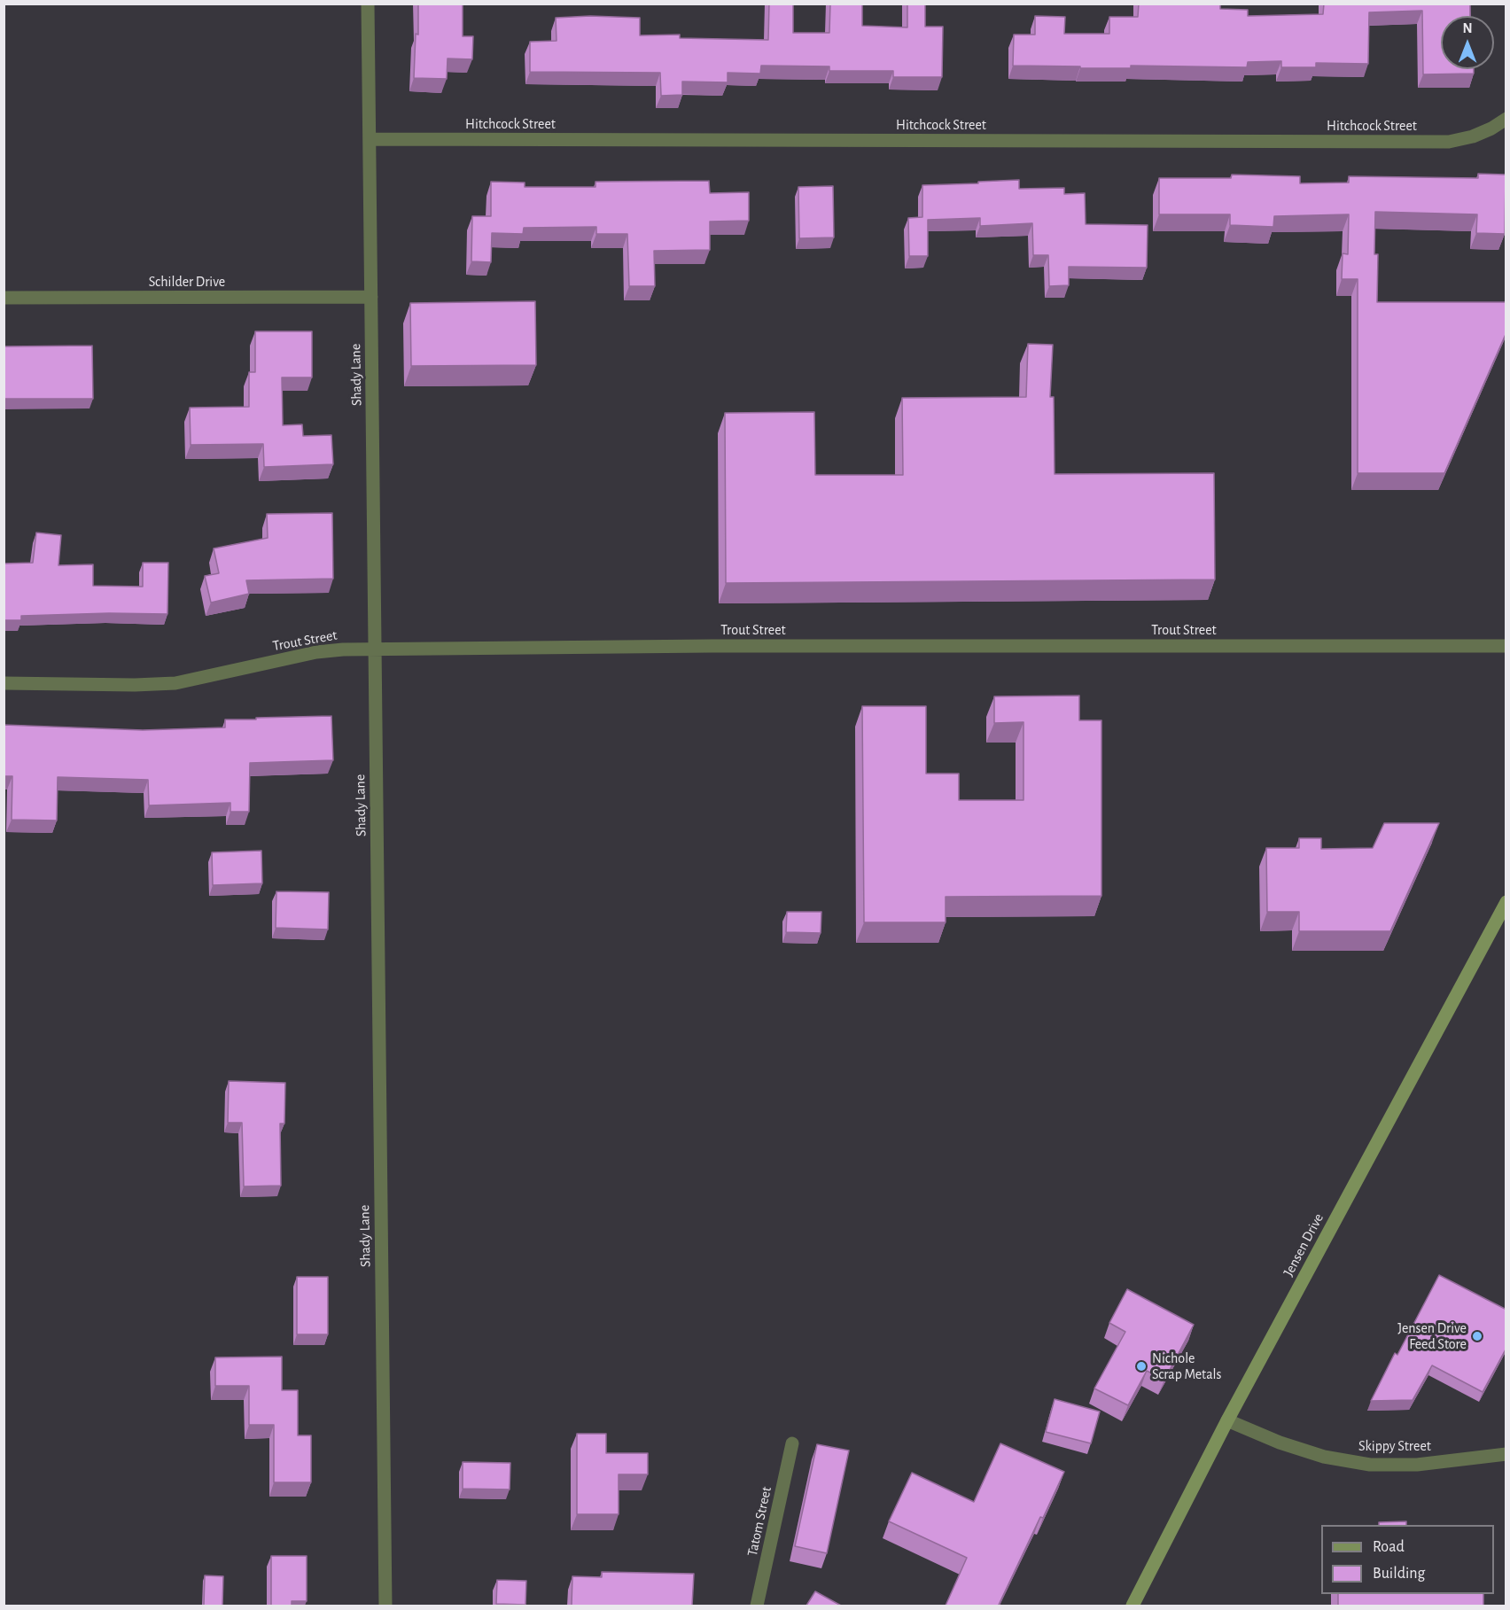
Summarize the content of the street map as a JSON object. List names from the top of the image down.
{
  "streets": {
    "main road": ["Jensen Drive"],
    "street": [
      "Hitchcock Street",
      "Schilder Drive",
      "Shady Lane",
      "Trout Street",
      "Skippy Street",
      "Tatom Street"
    ]
  },
  "crossings": [
    ["Hitchcock Street", "Shady Lane"],
    ["Schilder Drive", "Shady Lane"],
    ["Shady Lane", "Trout Street"],
    ["Jensen Drive", "Skippy Street"]
  ],
  "places": ["Jensen Drive Feed Store", "Nichole Scrap Metals"],
  "legend": ["Road", "Building"],
  "north": "top"
}
